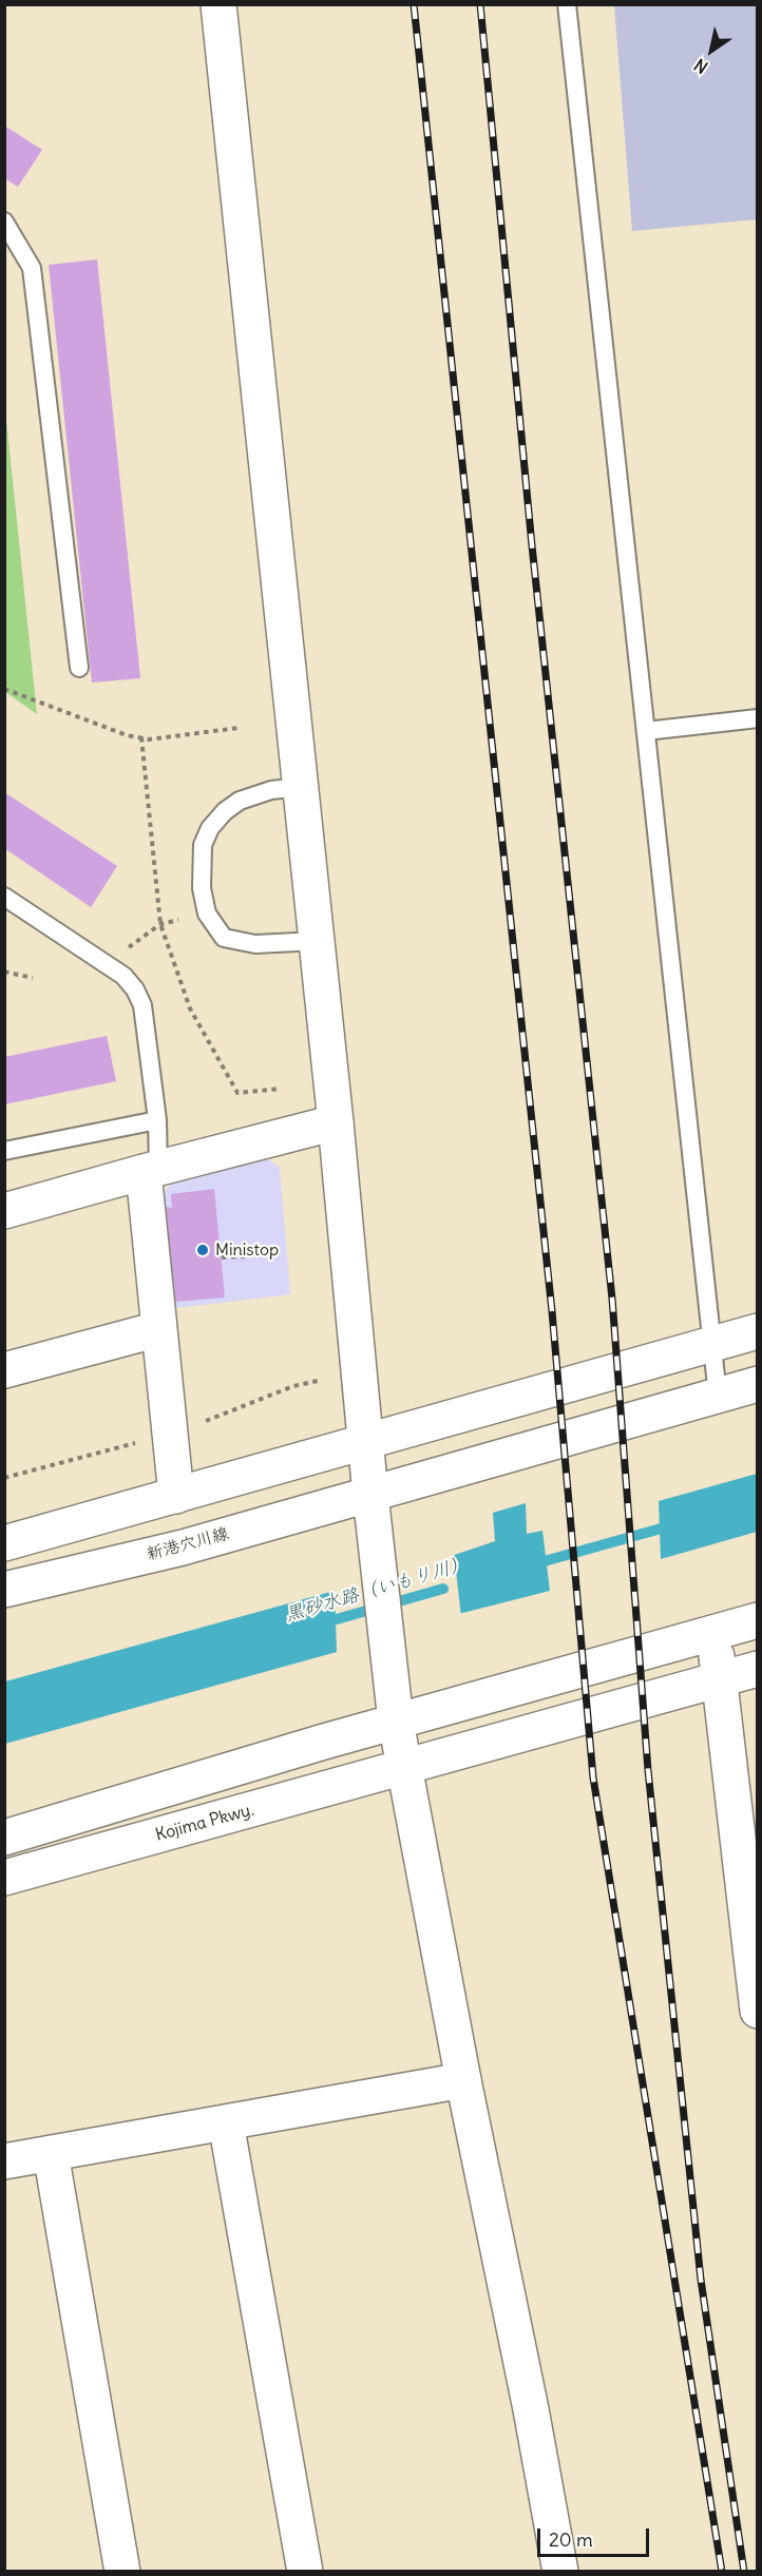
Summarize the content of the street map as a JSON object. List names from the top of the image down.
{
  "streets": {
    "street": ["新港穴川線", "Kojima Pkwy."]
  },
  "water": ["黒砂水路（いもり川）"],
  "places": ["Ministop"],
  "scale_bar": "20 m",
  "north": "bottom left"
}
